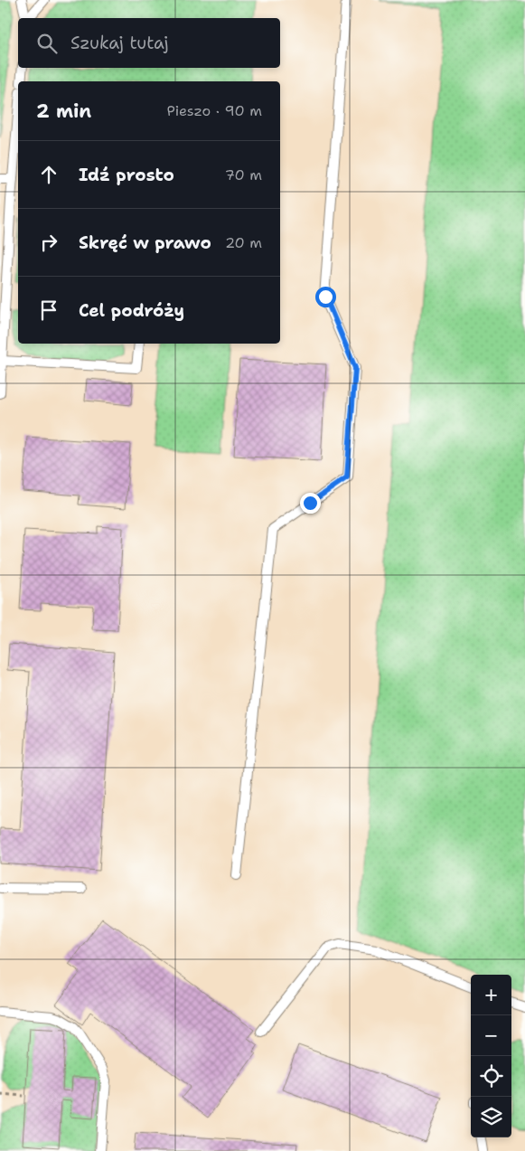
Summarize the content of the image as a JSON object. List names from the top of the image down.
{
  "page": {
    "search": "Szukaj tutaj",
    "heading": ["2 min", "Pieszo · 90 m"],
    "list": [
      ["Idź prosto", "70 m"],
      ["Skręć w prawo", "20 m"],
      "Cel podróży"
    ],
    "map_buttons": ["+", "−"]
  }
}
